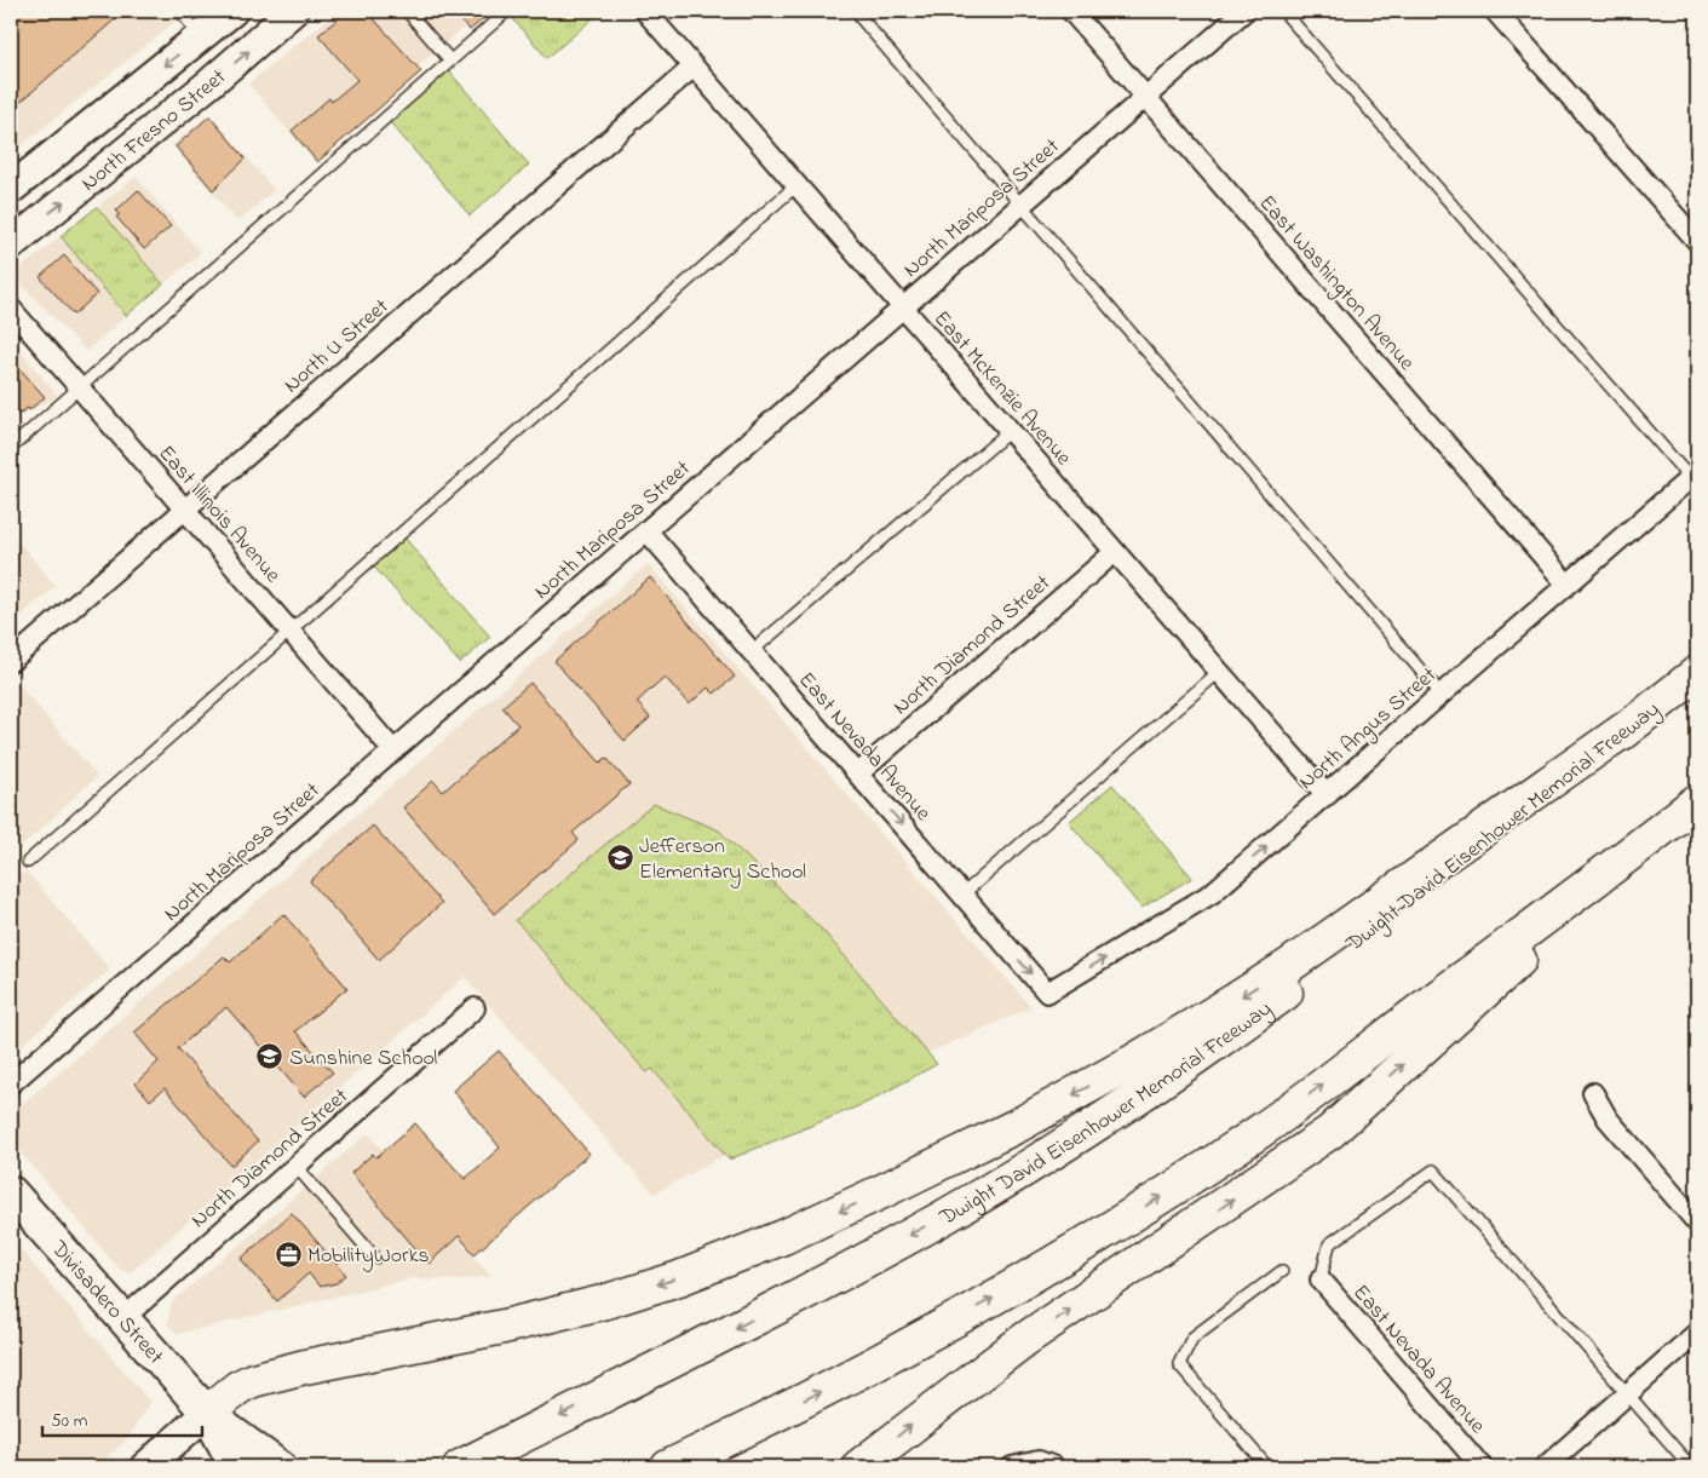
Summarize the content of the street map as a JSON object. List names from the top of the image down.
{
  "streets": {
    "highway": ["Dwight David Eisenhower Memorial Freeway"],
    "main road": ["North Fresno Street", "Divisadero Street"],
    "street": [
      "North Mariposa Street",
      "East Washington Avenue",
      "North U Street",
      "East McKenzie Avenue",
      "East Illinois Avenue",
      "North Diamond Street",
      "North Angus Street",
      "East Nevada Avenue"
    ]
  },
  "crossings": [
    ["North Mariposa Street", "East Washington Avenue"],
    ["North Mariposa Street", "East McKenzie Avenue"],
    ["North Mariposa Street", "East Illinois Avenue"],
    ["North Mariposa Street", "East Nevada Avenue"],
    ["East Washington Avenue", "North Angus Street"],
    ["North U Street", "East McKenzie Avenue"],
    ["North U Street", "East Illinois Avenue"],
    ["East McKenzie Avenue", "North Diamond Street"],
    ["East McKenzie Avenue", "North Angus Street"],
    ["North Diamond Street", "East Nevada Avenue"],
    ["North Diamond Street", "Divisadero Street"],
    ["North Angus Street", "East Nevada Avenue"]
  ],
  "one_way": ["North Angus Street"],
  "places": {
    "school or university": ["Jefferson Elementary School", "Sunshine School"],
    "office": ["MobilityWorks"]
  },
  "scale_bar": "50 m"
}
